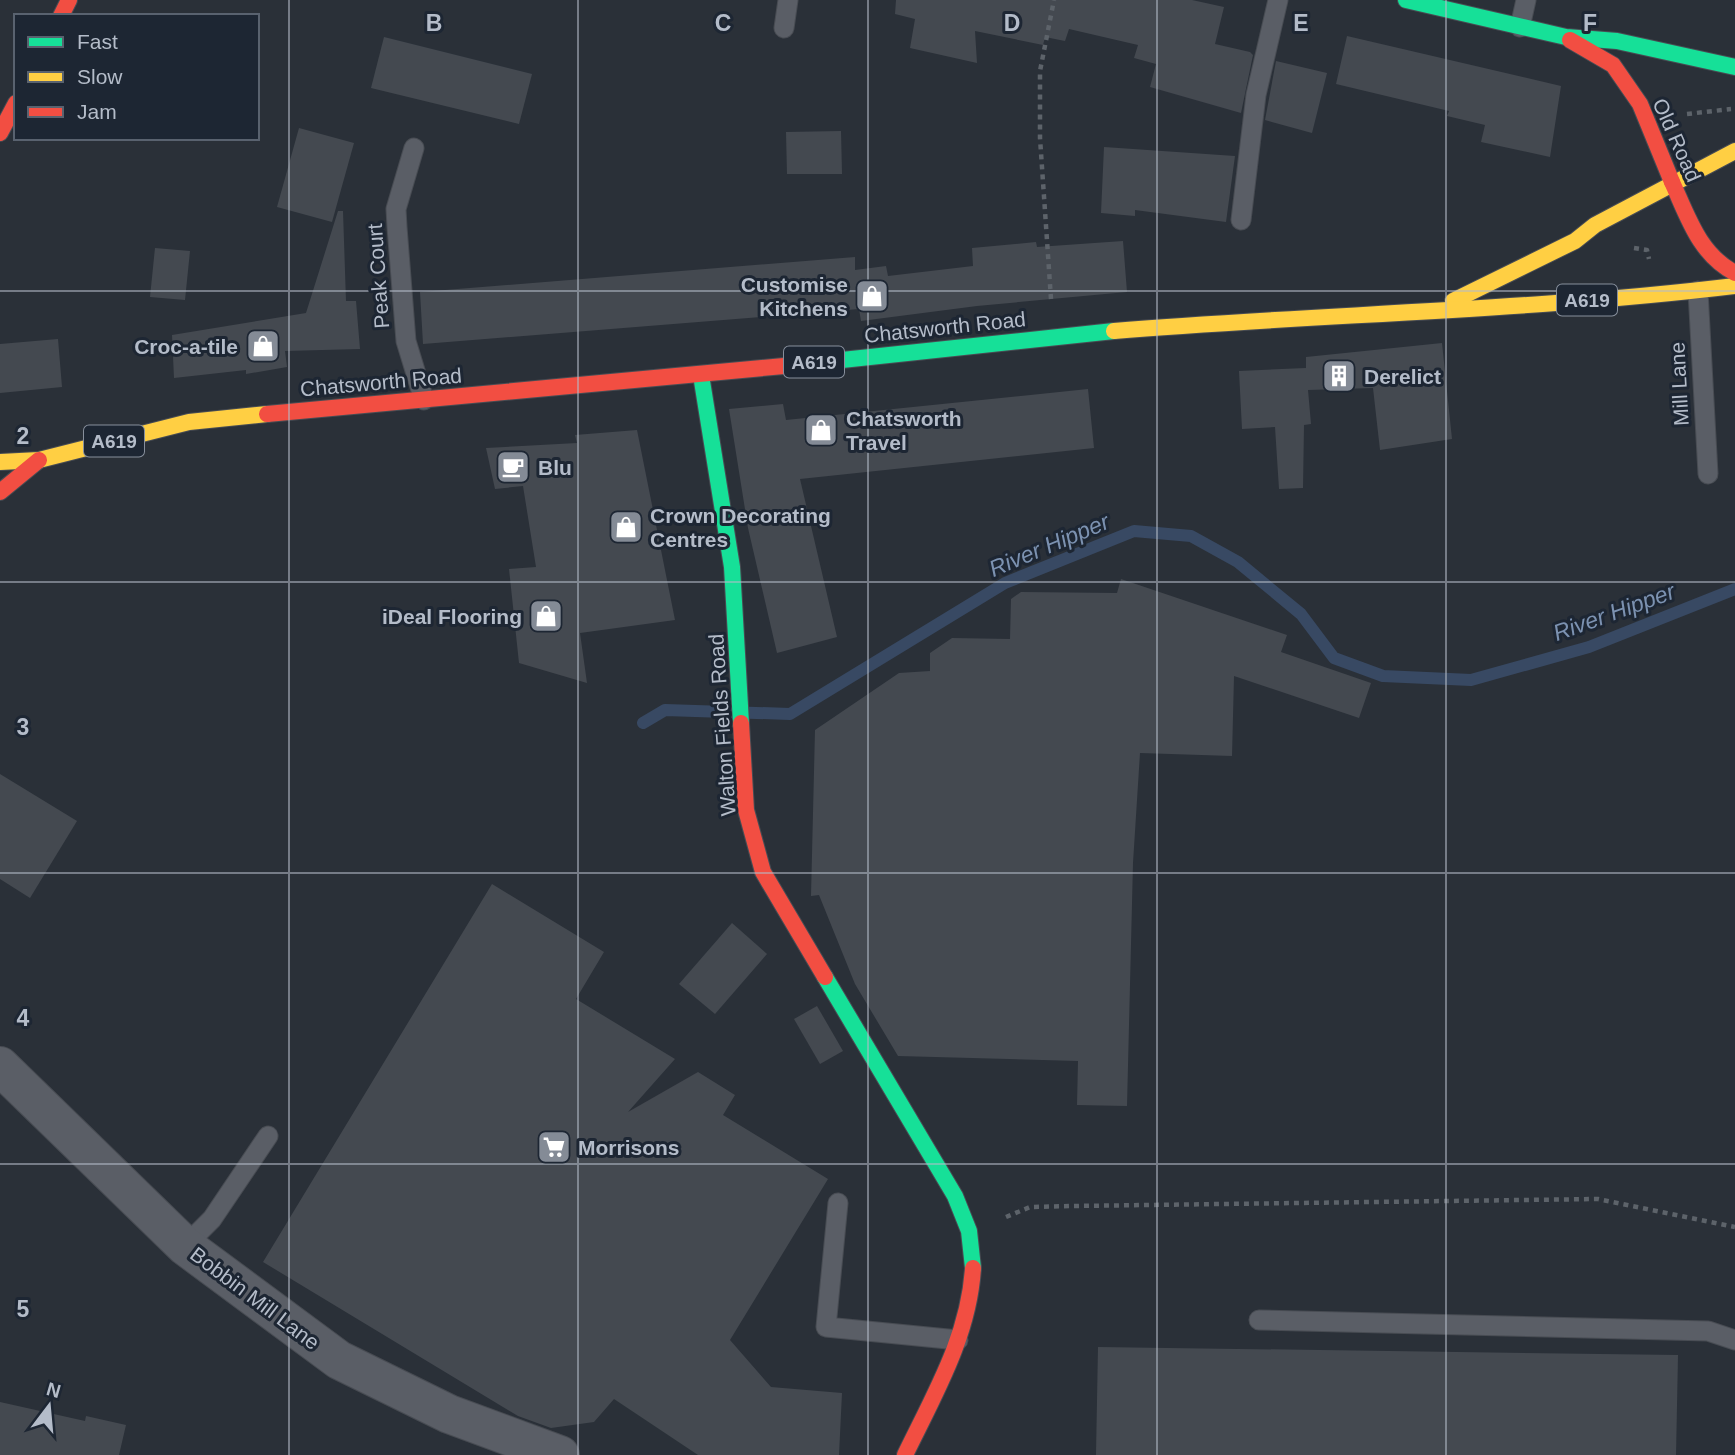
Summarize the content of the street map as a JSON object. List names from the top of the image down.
{
  "streets": {
    "main road": [
      "Old Road",
      "A619",
      "Chatsworth Road",
      "Walton Fields Road"
    ],
    "street": ["Bobbin Mill Lane"],
    "lane": ["Peak Court", "Mill Lane"]
  },
  "crossings": [
    ["Old Road", "A619"],
    ["Peak Court", "Chatsworth Road"],
    ["A619", "Chatsworth Road"],
    ["Chatsworth Road", "Mill Lane"],
    ["Chatsworth Road", "Walton Fields Road"]
  ],
  "water": ["River Hipper"],
  "places": {
    "shop": [
      "Customise Kitchens",
      "Croc-a-tile",
      "Chatsworth Travel",
      "Crown Decorating Centres",
      "iDeal Flooring"
    ],
    "building": ["Derelict"],
    "cafe": ["Blu"],
    "supermarket": ["Morrisons"]
  },
  "legend": ["Fast", "Slow", "Jam"],
  "north": "top",
  "grid": {
    "columns": [
      "B",
      "C",
      "D",
      "E",
      "F"
    ],
    "rows": [
      "2",
      "3",
      "4",
      "5"
    ]
  }
}
